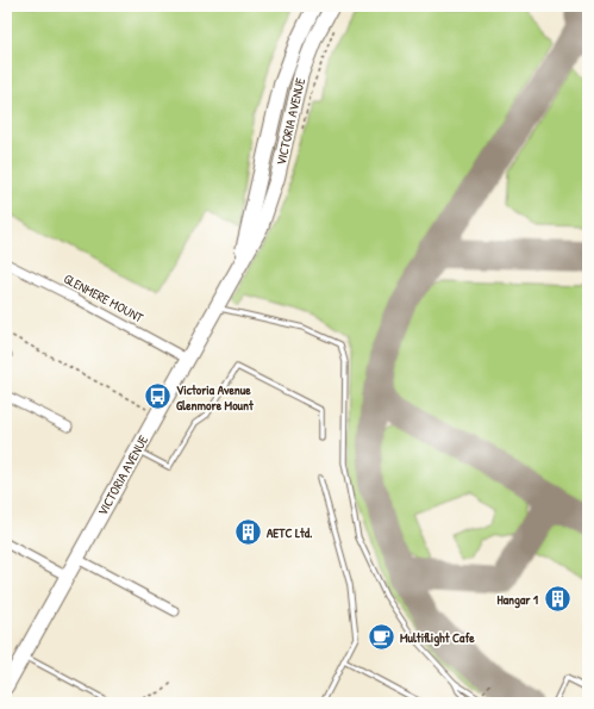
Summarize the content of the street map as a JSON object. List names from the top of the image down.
{
  "streets": {
    "highway": ["VICTORIA AVENUE"],
    "street": ["GLENMERE MOUNT"]
  },
  "crossings": [
    ["VICTORIA AVENUE", "GLENMERE MOUNT"]
  ],
  "places": {
    "bus stop": ["Victoria Avenue Glenmore Mount"],
    "building": ["AETC Ltd.", "Hangar 1"],
    "cafe": ["Multiflight Cafe"]
  }
}
